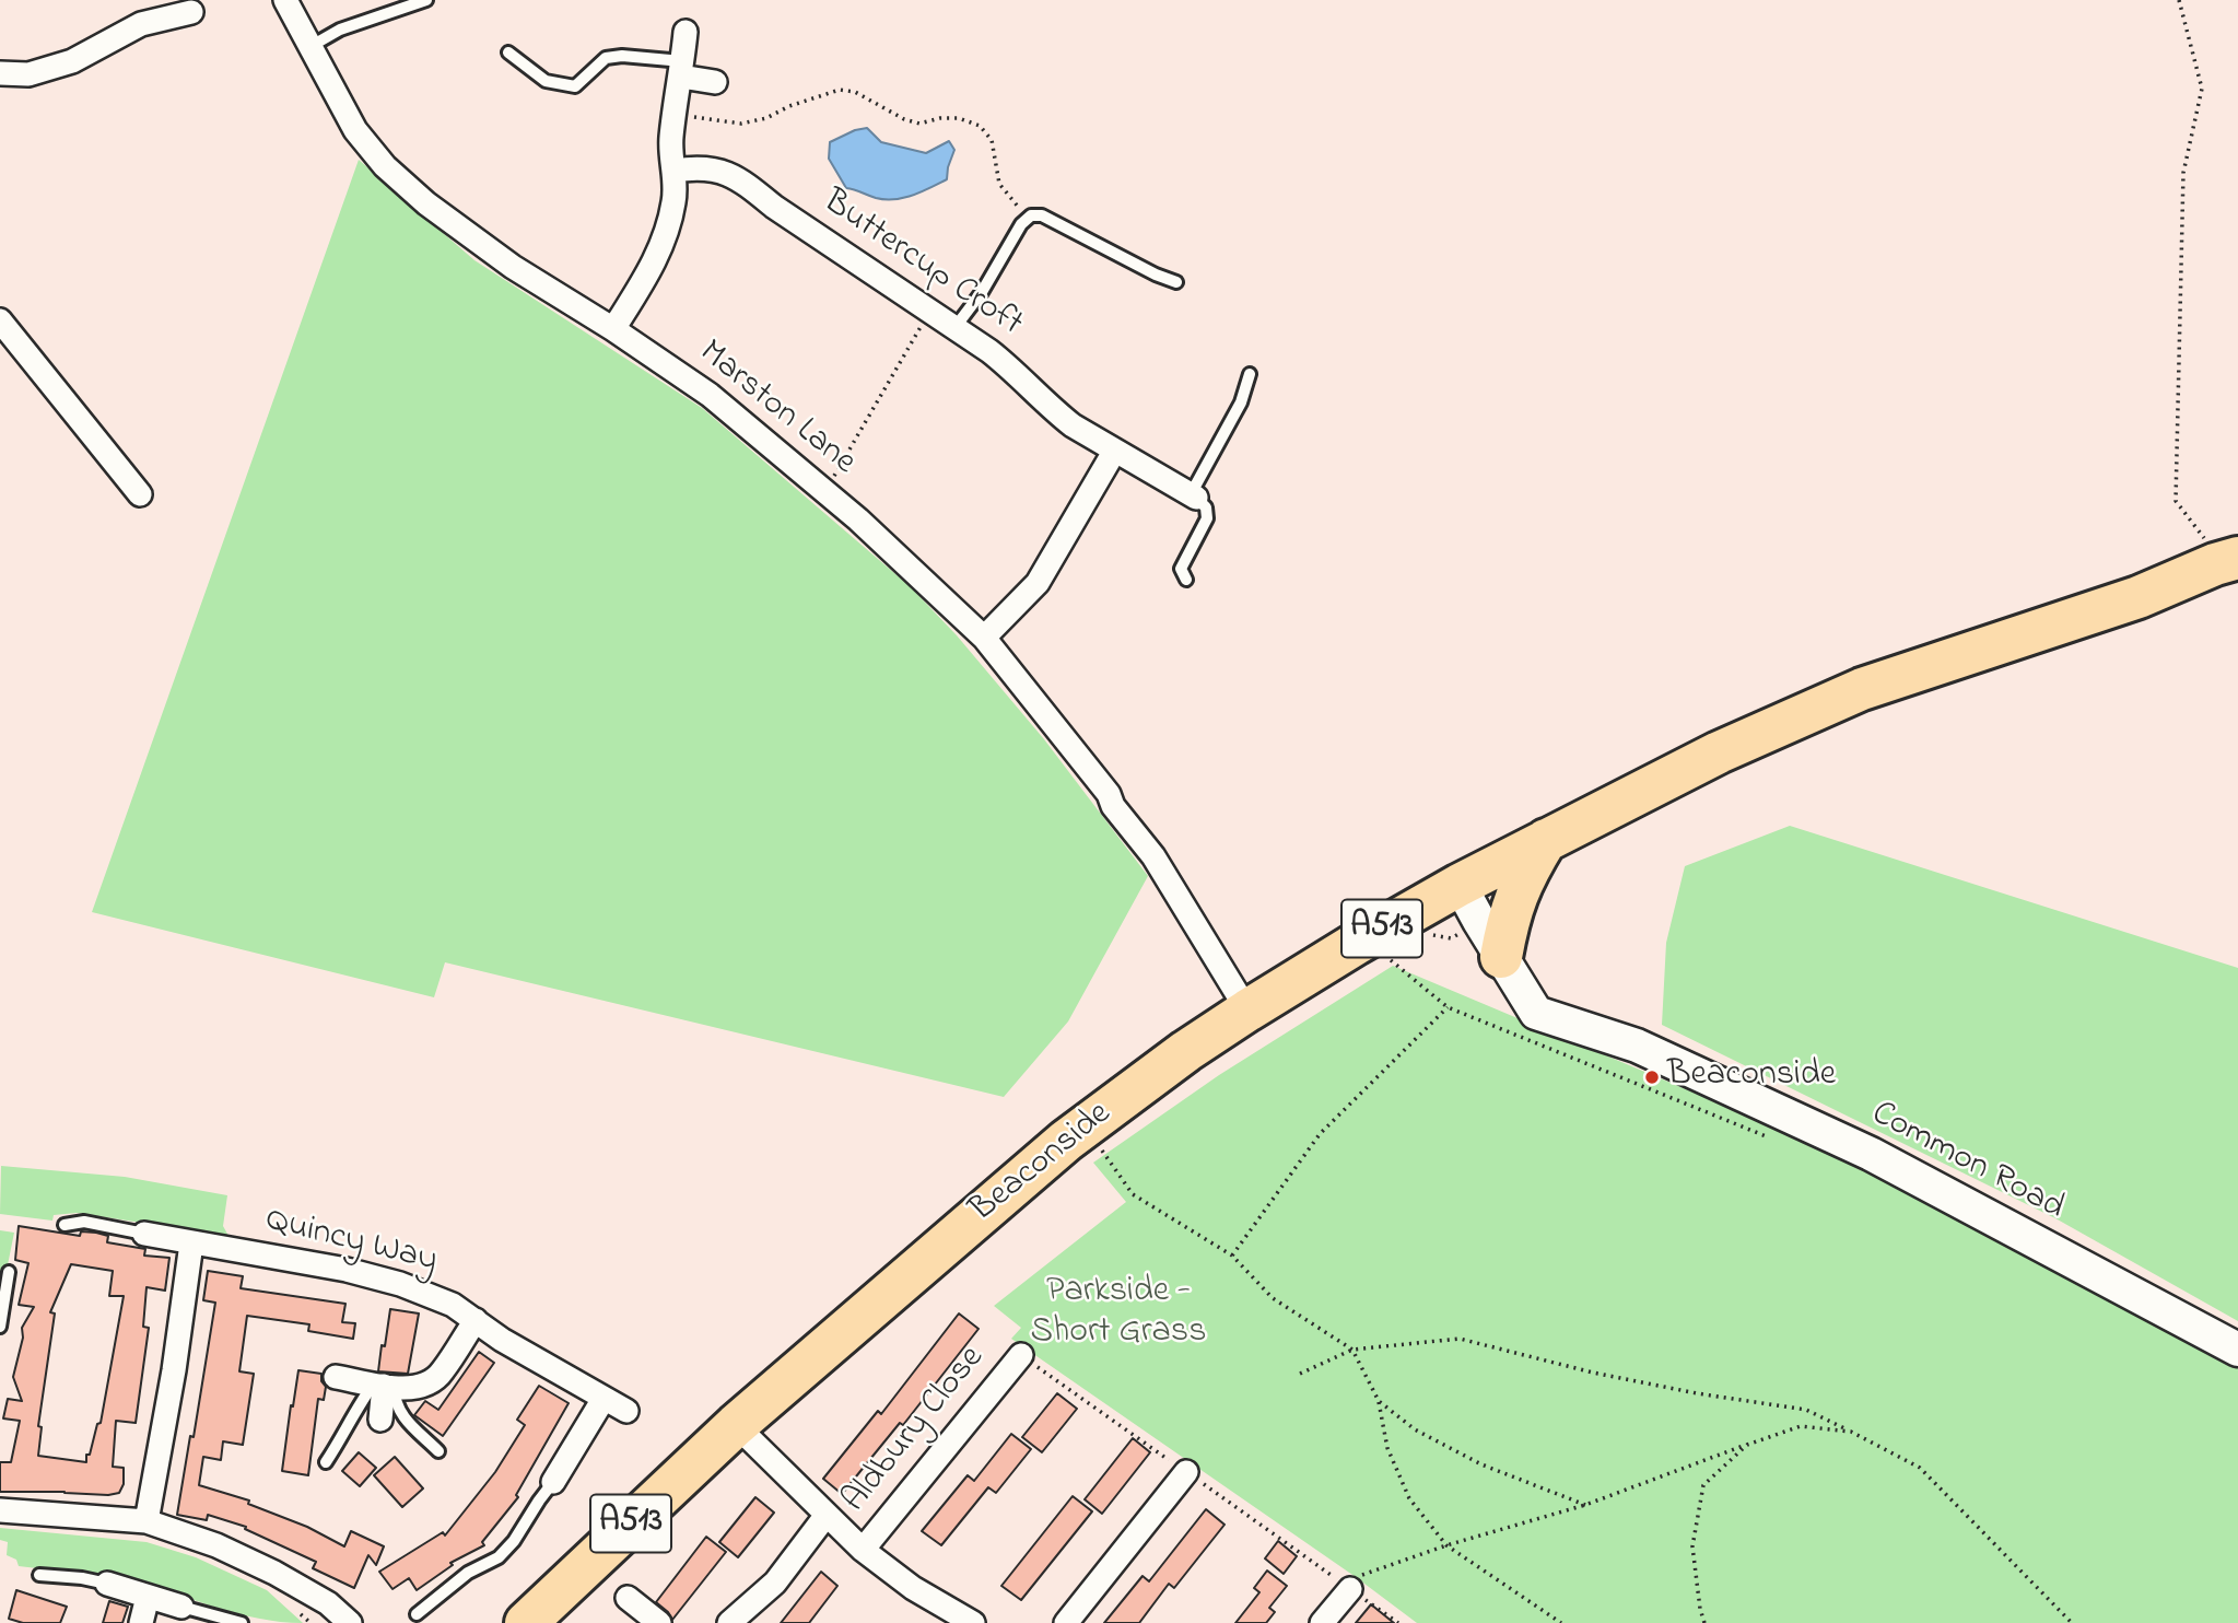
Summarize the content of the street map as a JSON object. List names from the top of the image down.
{
  "streets": {
    "highway": ["A513", "Beaconside"],
    "street": [
      "Buttercup Croft",
      "Marston Lane",
      "Common Road",
      "Quincy Way",
      "Aldbury Close"
    ]
  },
  "crossings": [
    ["Marston Lane", "Beaconside"],
    ["Common Road", "Beaconside"]
  ],
  "parks": ["Parkside - Short Grass"],
  "places": ["Beaconside"]
}
